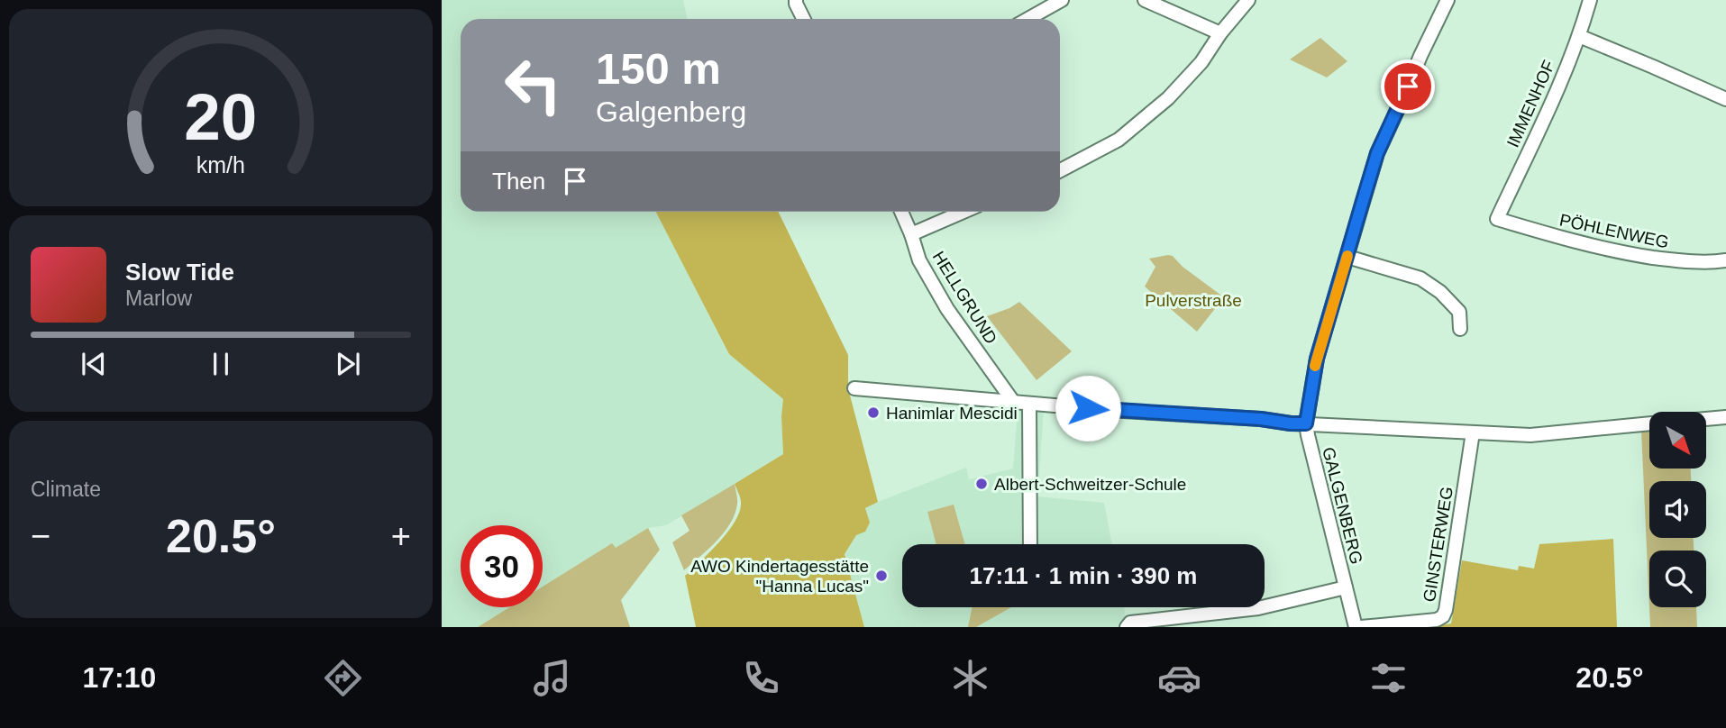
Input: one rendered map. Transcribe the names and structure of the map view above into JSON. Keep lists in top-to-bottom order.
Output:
{
  "streets": {
    "street": [
      "IMMENHOF",
      "PÖHLENWEG",
      "HELLGRUND",
      "GALGENBERG",
      "GINSTERWEG"
    ]
  },
  "crossings": [
    ["IMMENHOF", "PÖHLENWEG"]
  ],
  "parks": ["Pulverstraße"],
  "places": ["Hanimlar Mescidi", "Albert-Schweitzer-Schule", "AWO Kindertagesstätte \"Hanna Lucas\""],
  "north": "bottom right",
  "page": {
    "turn": ["150 m", "Galgenberg"],
    "then": "Then",
    "song": ["Slow Tide", "Marlow"],
    "tile": "Climate",
    "heat": ["−", "20.5°", "+"],
    "limit": "30",
    "trip": "17:11 · 1 min · 390 m",
    "tabs": ["17:10", "20.5°"],
    "gauge": ["20", "km/h"]
  }
}
